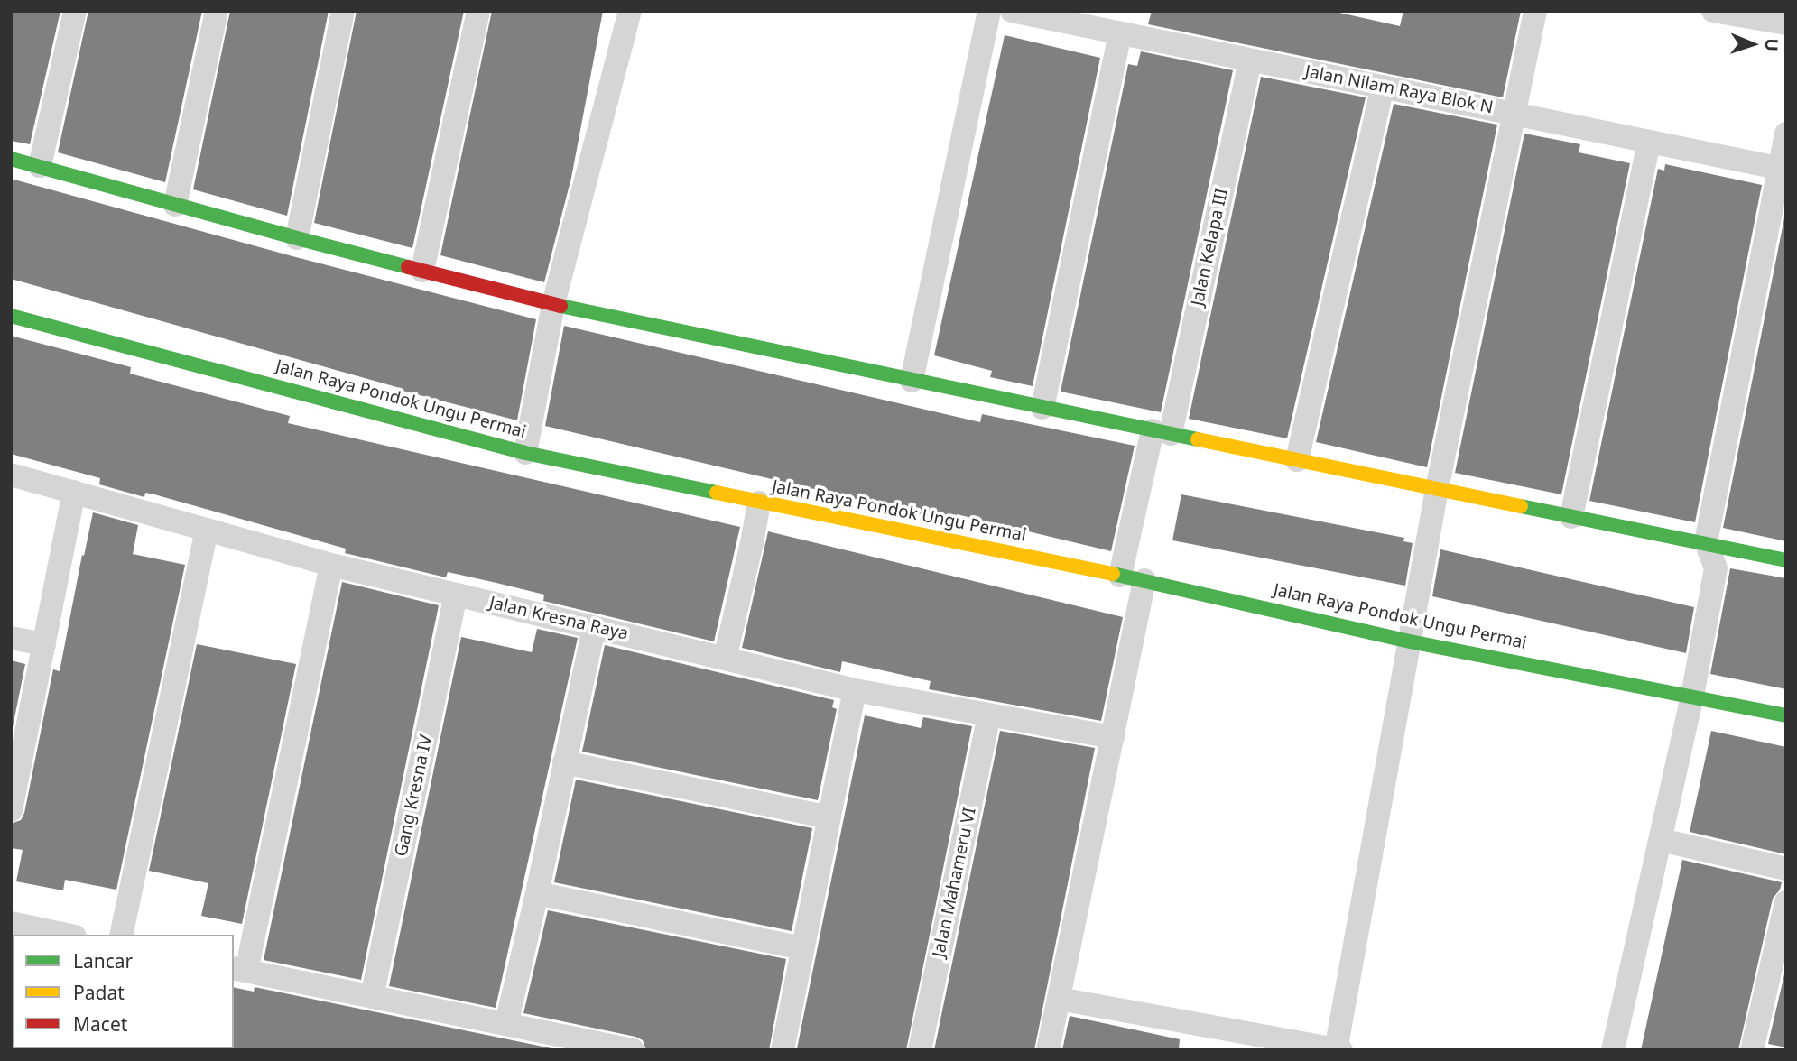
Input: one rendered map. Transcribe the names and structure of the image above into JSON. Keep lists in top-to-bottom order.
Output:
{
  "streets": {
    "street": [
      "Jalan Nilam Raya Blok N",
      "Jalan Kelapa III",
      "Jalan Raya Pondok Ungu Permai",
      "Jalan Kresna Raya",
      "Gang Kresna IV",
      "Jalan Mahameru VI"
    ]
  },
  "crossings": [
    ["Jalan Nilam Raya Blok N", "Jalan Kelapa III"],
    ["Jalan Kelapa III", "Jalan Raya Pondok Ungu Permai"],
    ["Jalan Kresna Raya", "Gang Kresna IV"],
    ["Jalan Kresna Raya", "Jalan Mahameru VI"]
  ],
  "legend": ["Lancar", "Padat", "Macet"],
  "north": "right"
}
